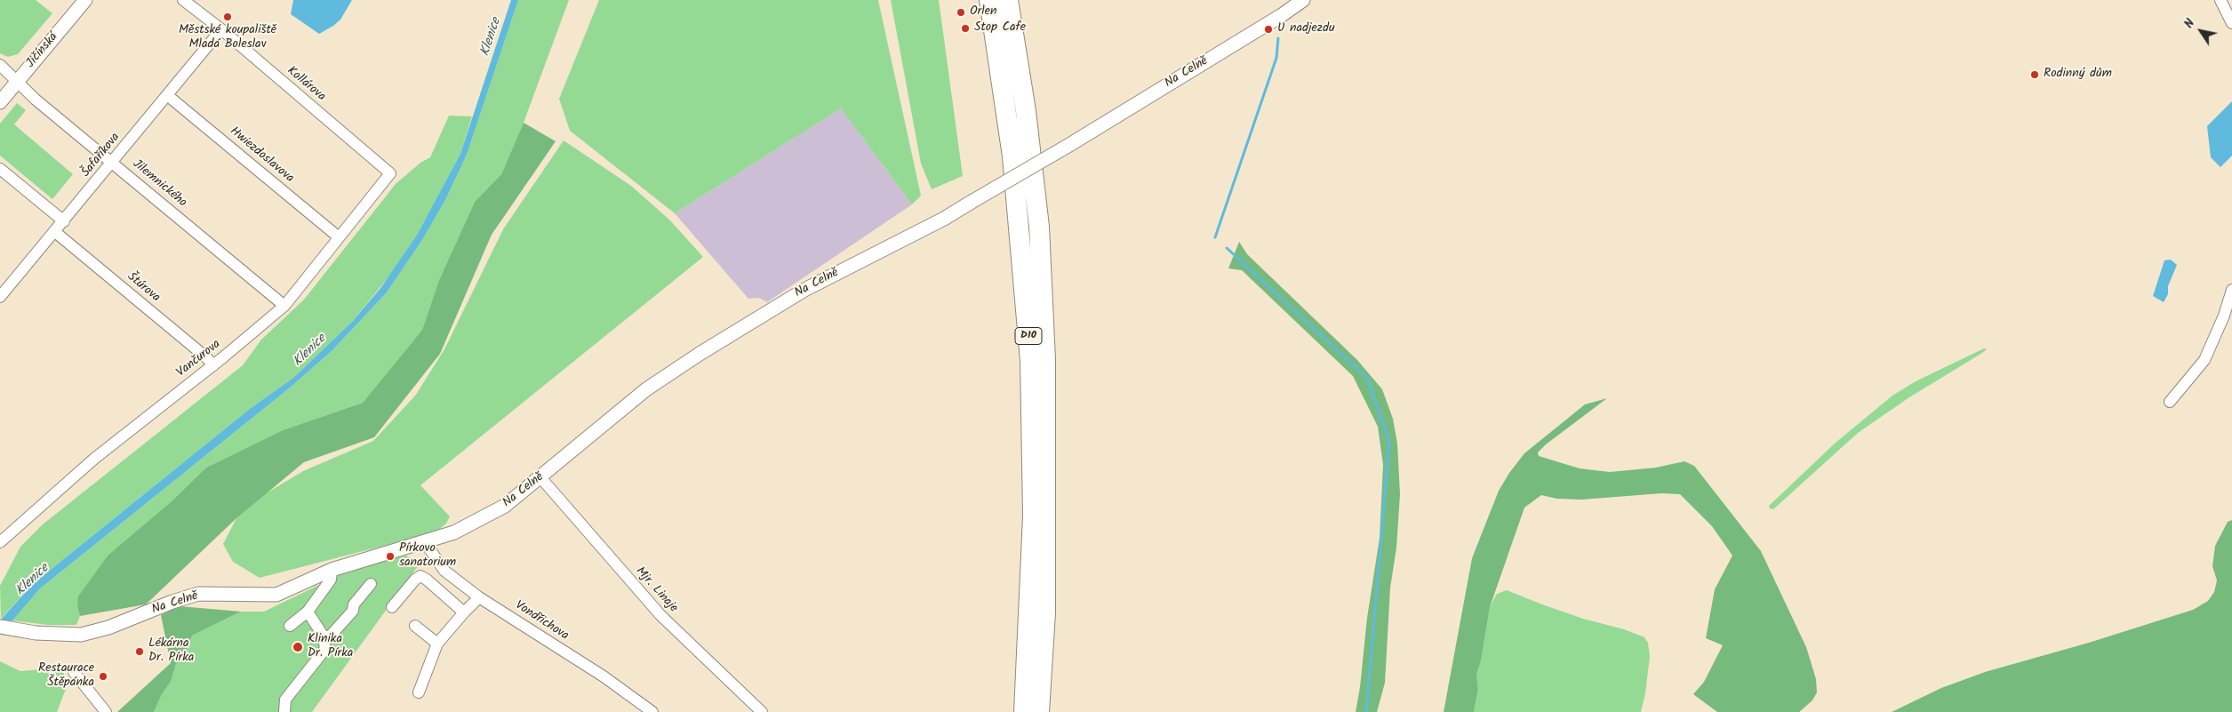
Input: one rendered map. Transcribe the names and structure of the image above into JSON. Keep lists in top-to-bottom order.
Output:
{
  "streets": {
    "highway": ["D10"],
    "street": [
      "Jičínská",
      "Na Celně",
      "Kollárova",
      "Šafaříkova",
      "Hwiezdoslavova",
      "Jilemnického",
      "Štúrova",
      "Vančurova",
      "Mjr. Linaje",
      "Vondřichova"
    ]
  },
  "crossings": [
    ["Jičínská", "Jilemnického"],
    ["Na Celně", "Mjr. Linaje"],
    ["Na Celně", "Vondřichova"],
    ["Kollárova", "Šafaříkova"],
    ["Kollárova", "Vančurova"],
    ["Šafaříkova", "Hwiezdoslavova"],
    ["Šafaříkova", "Jilemnického"],
    ["Šafaříkova", "Štúrova"],
    ["Hwiezdoslavova", "Vančurova"],
    ["Jilemnického", "Vančurova"],
    ["Štúrova", "Vančurova"]
  ],
  "water": ["Klenice"],
  "places": [
    "Orlen",
    "Městské koupaliště Mladá Boleslav",
    "Stop Cafe",
    "U nadjezdu",
    "Rodinný dům",
    "Pírkovo sanatorium",
    "Klinika Dr. Pírka",
    "Lékárna Dr. Pírka",
    "Restaurace Štěpánka"
  ],
  "north": "top left"
}
